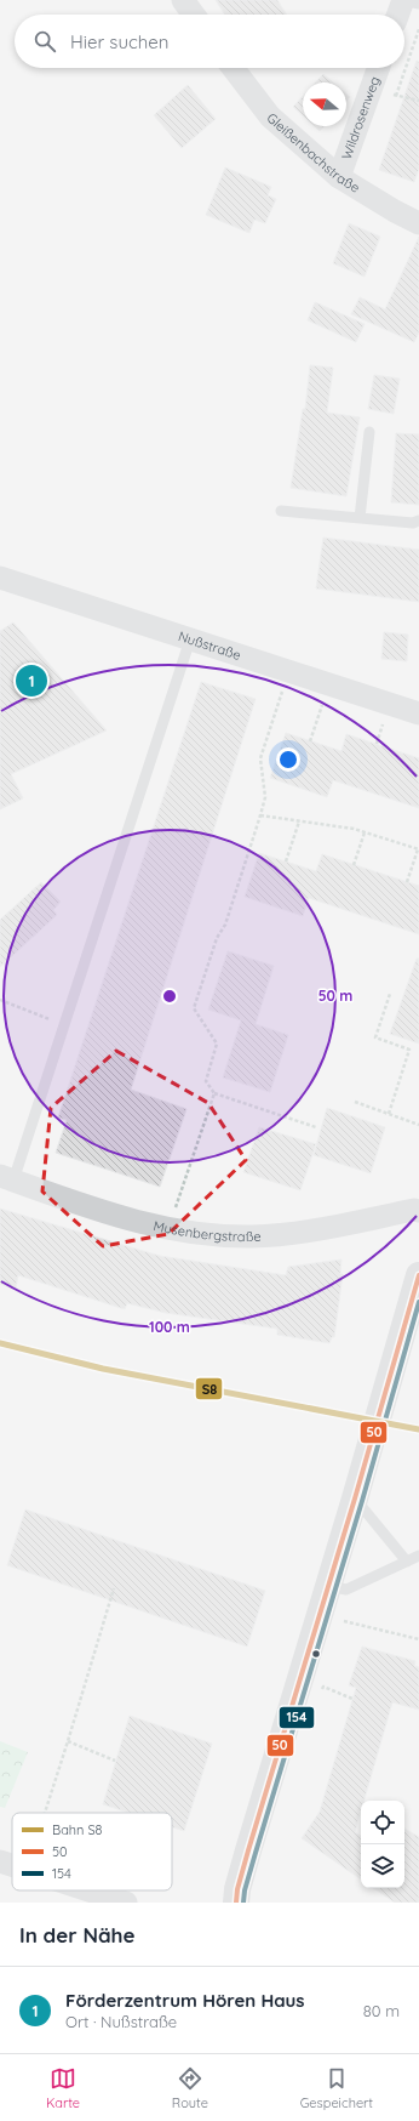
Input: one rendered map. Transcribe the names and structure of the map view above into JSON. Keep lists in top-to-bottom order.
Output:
{
  "streets": {
    "street": [
      "Wildrosenweg",
      "Gleißenbachstraße",
      "Nußstraße",
      "Musenbergstraße"
    ]
  },
  "crossings": [
    ["Wildrosenweg", "Gleißenbachstraße"]
  ],
  "lines": ["transit line 50", "transit line 154", "rail line S8"],
  "legend": ["Bahn S8", "50", "154"],
  "north": "left",
  "page": {
    "search": "Hier suchen",
    "pins": "1",
    "heading": "In der Nähe",
    "list": [
      {
        "mark": "1",
        "name": "Förderzentrum Hören Haus",
        "note": "Ort · Nußstraße",
        "value": "80 m"
      }
    ],
    "nav": ["Karte", "Route", "Gespeichert"]
  },
  "rings": ["50 m", "100 m"]
}
